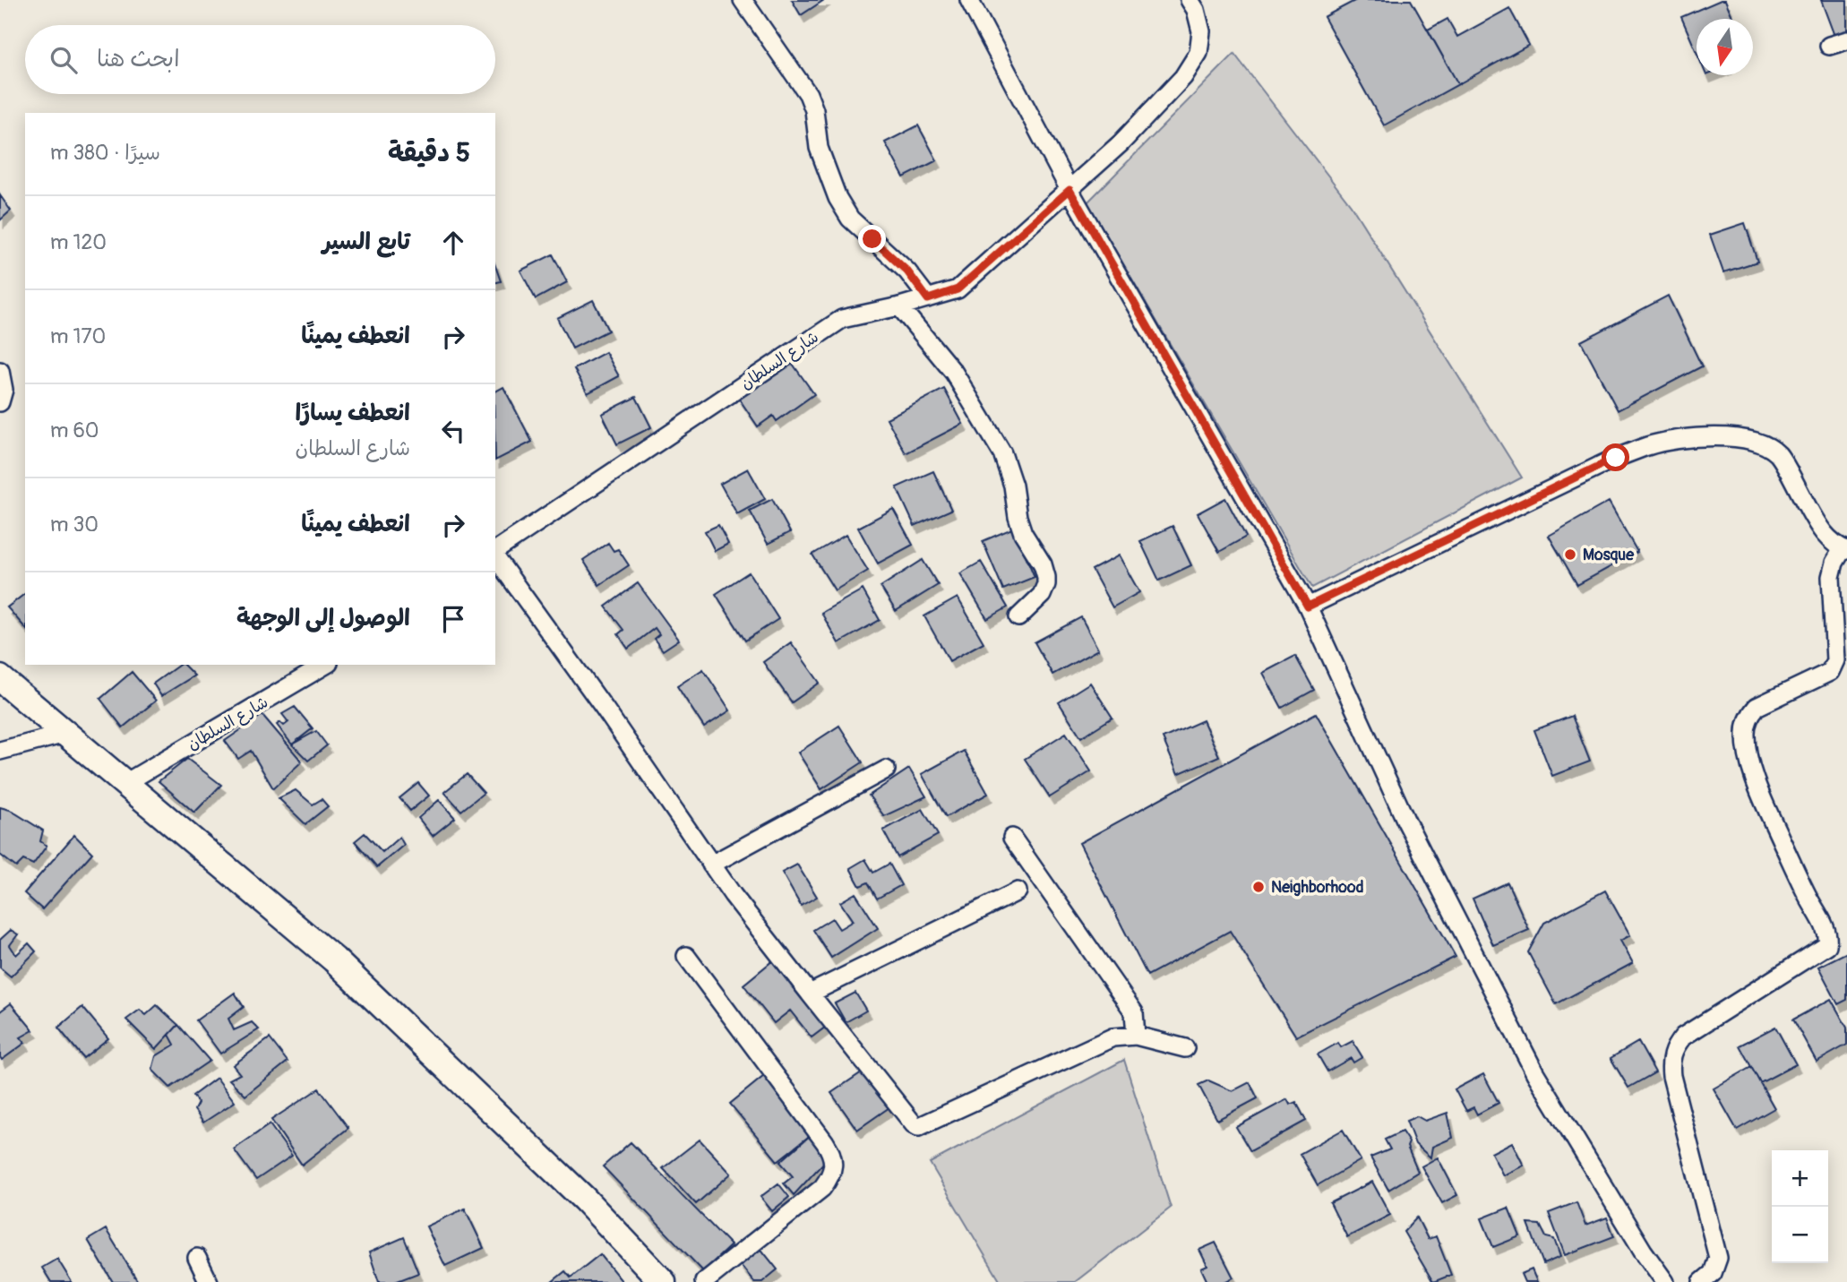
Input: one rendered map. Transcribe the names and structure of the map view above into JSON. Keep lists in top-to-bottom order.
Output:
{
  "streets": {
    "street": ["شارع السلطان"]
  },
  "places": ["Mosque", "Neighborhood"],
  "north": "bottom",
  "page": {
    "search": "ابحث هنا",
    "heading": ["5 دقيقة", "سيرًا · 380 m"],
    "list": [
      ["تابع السير", "120 m"],
      ["انعطف يمينًا", "170 m"],
      ["انعطف يسارًا", "شارع السلطان", "60 m"],
      ["انعطف يمينًا", "30 m"],
      "الوصول إلى الوجهة"
    ],
    "map_buttons": ["+", "−"]
  }
}
